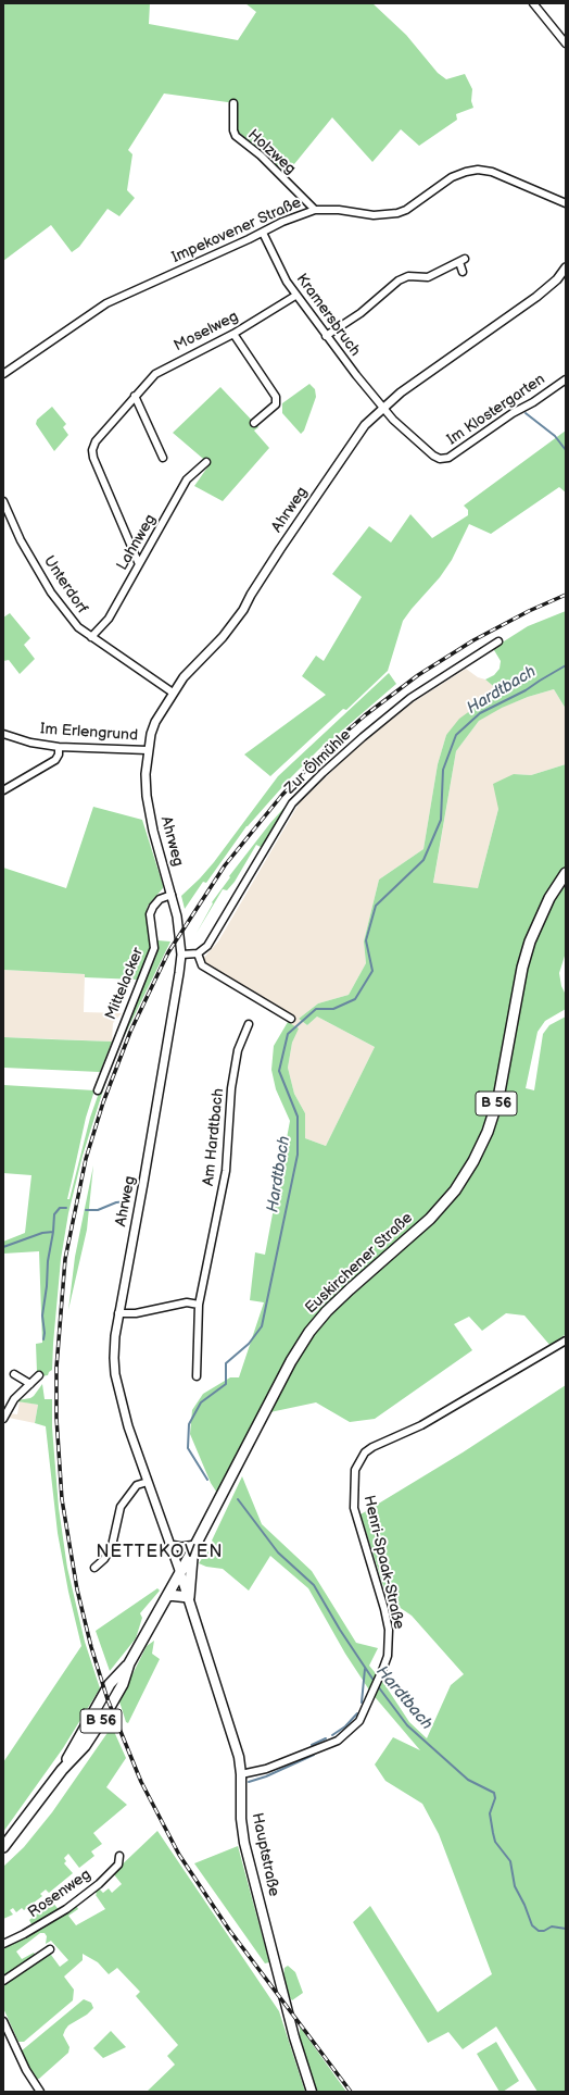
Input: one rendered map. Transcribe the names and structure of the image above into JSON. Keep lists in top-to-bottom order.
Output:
{
  "streets": {
    "main road": ["B 56", "Euskirchener Straße", "Hauptstraße"],
    "street": [
      "Holzweg",
      "Impekovener Straße",
      "Kramersbruch",
      "Moselweg",
      "Im Klostergarten",
      "Ahrweg",
      "Lahnweg",
      "Unterdorf",
      "Im Erlengrund",
      "Zur Ölmühle",
      "Mittelacker",
      "Am Hardtbach",
      "Henri-Spaak-Straße",
      "Rosenweg"
    ]
  },
  "crossings": [
    ["Holzweg", "Impekovener Straße"],
    ["Impekovener Straße", "Kramersbruch"],
    ["Kramersbruch", "Moselweg"],
    ["Kramersbruch", "Im Klostergarten"],
    ["Kramersbruch", "Ahrweg"],
    ["Moselweg", "Lahnweg"],
    ["Im Klostergarten", "Ahrweg"],
    ["Ahrweg", "Unterdorf"],
    ["Ahrweg", "Im Erlengrund"],
    ["Ahrweg", "Mittelacker"],
    ["Ahrweg", "Euskirchener Straße"],
    ["Ahrweg", "Hauptstraße"],
    ["Lahnweg", "Unterdorf"],
    ["Euskirchener Straße", "Hauptstraße"],
    ["Henri-Spaak-Straße", "Hauptstraße"]
  ],
  "districts": ["NETTEKOVEN"],
  "water": ["Hardtbach"]
}
